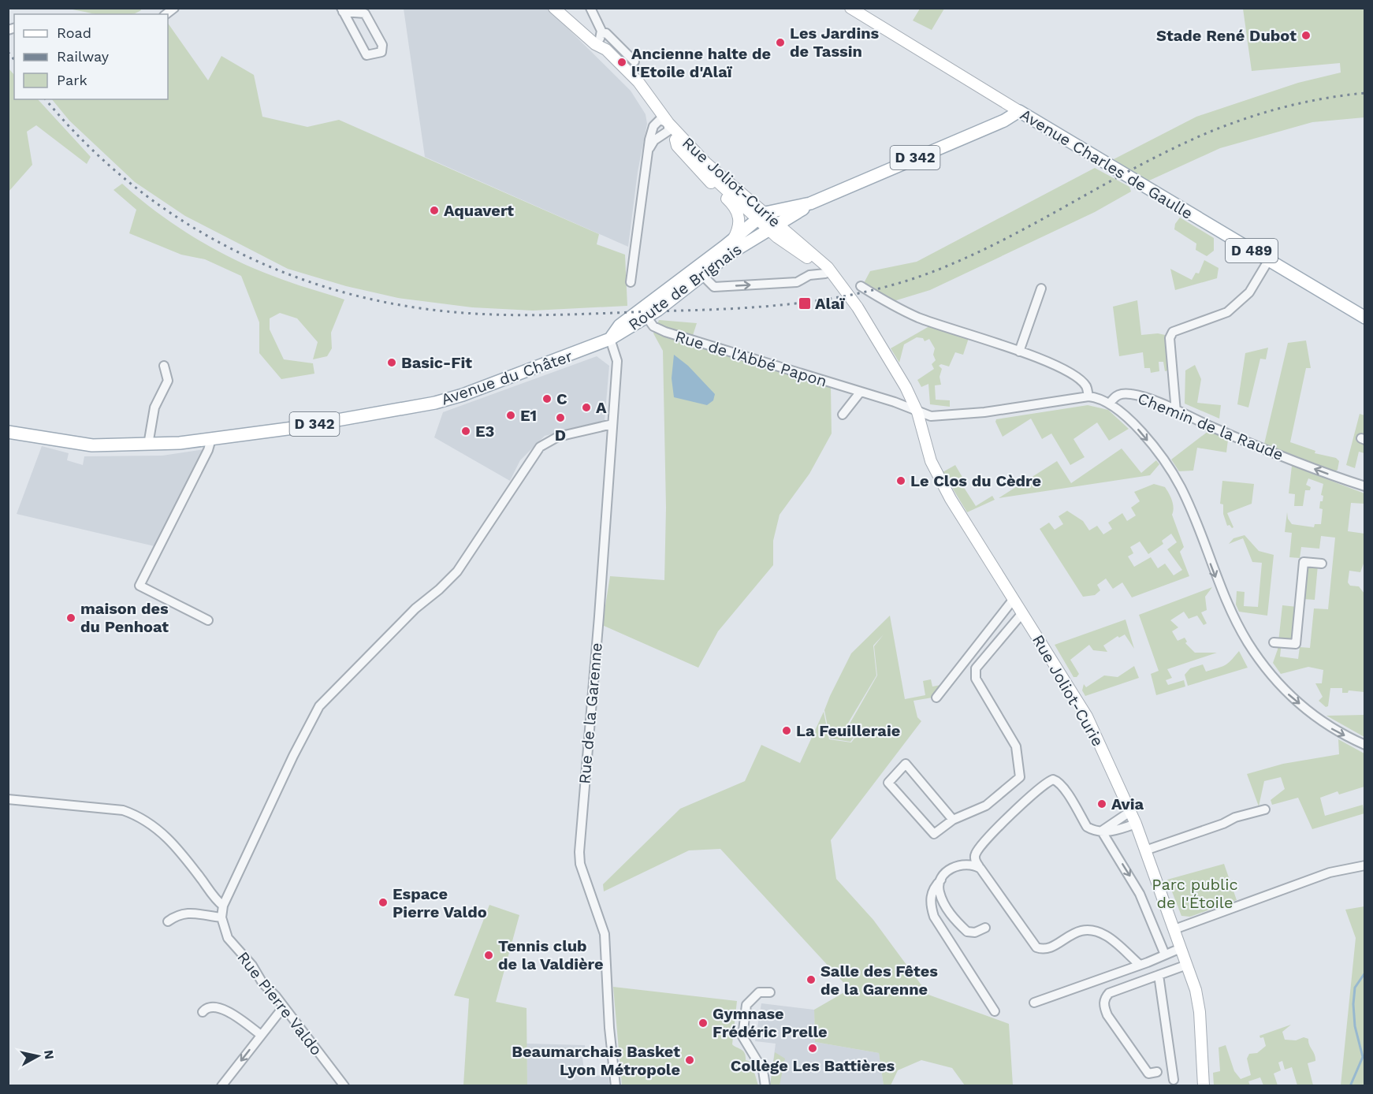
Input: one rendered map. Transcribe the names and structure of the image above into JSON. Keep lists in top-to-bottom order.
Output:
{
  "streets": {
    "main road": [
      "D 342",
      "Avenue Charles de Gaulle",
      "Rue Joliot-Curie",
      "D 489",
      "Route de Brignais",
      "Avenue du Châter"
    ],
    "street": [
      "Rue de l'Abbé Papon",
      "Chemin de la Raude",
      "Rue de la Garenne",
      "Rue Pierre Valdo"
    ]
  },
  "crossings": [
    ["Avenue Charles de Gaulle", "Route de Brignais"],
    ["Rue Joliot-Curie", "Route de Brignais"],
    ["Rue Joliot-Curie", "Rue de l'Abbé Papon"],
    ["Route de Brignais", "Rue de l'Abbé Papon"],
    ["Route de Brignais", "Avenue du Châter"],
    ["Route de Brignais", "Rue de la Garenne"],
    ["Avenue du Châter", "Rue de la Garenne"],
    ["Rue de la Garenne", "Rue Pierre Valdo"]
  ],
  "one_way": ["Chemin de la Raude"],
  "parks": ["Parc public de l'Étoile"],
  "places": {
    "other": [
      "Stade René Dubot",
      "Les Jardins de Tassin",
      "Ancienne halte de l'Etoile d'Alaï",
      "Aquavert",
      "Basic-Fit",
      "C",
      "A",
      "E1",
      "D",
      "E3",
      "Le Clos du Cèdre",
      "maison des du Penhoat",
      "La Feuilleraie",
      "Avia",
      "Espace Pierre Valdo",
      "Tennis club de la Valdière",
      "Salle des Fêtes de la Garenne",
      "Gymnase Frédéric Prelle",
      "Collège Les Battières",
      "Beaumarchais Basket Lyon Métropole"
    ],
    "transit": ["Alaï"]
  },
  "legend": ["Road", "Railway", "Park"],
  "north": "right"
}
